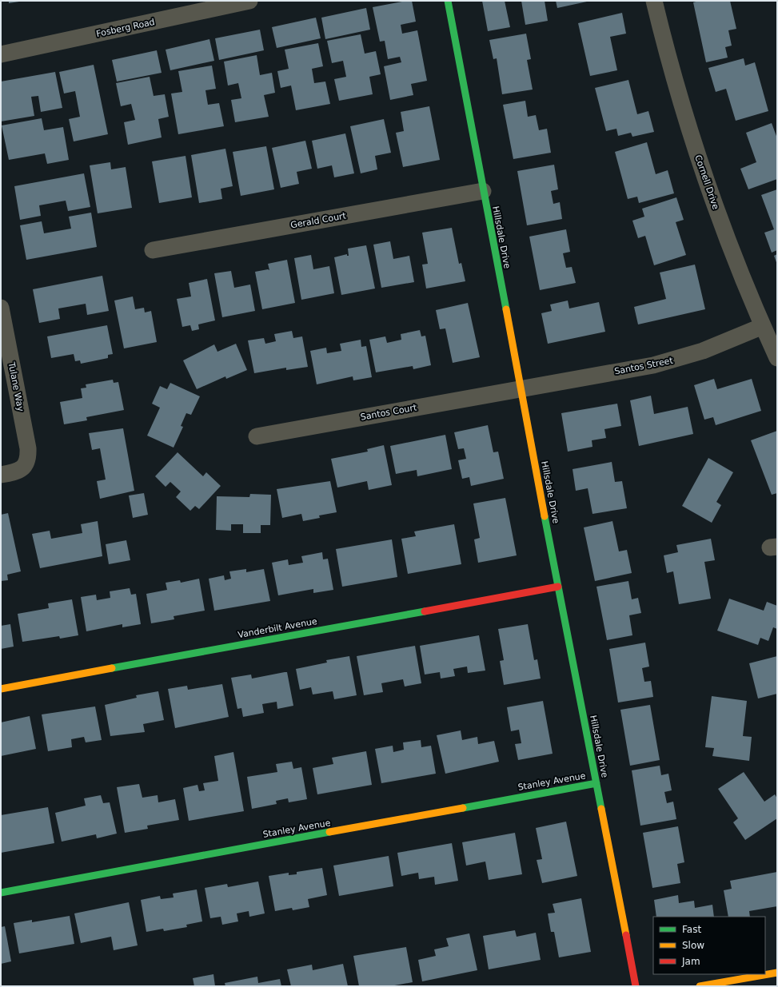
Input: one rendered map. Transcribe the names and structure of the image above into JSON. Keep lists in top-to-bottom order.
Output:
{
  "streets": {
    "street": [
      "Fosberg Road",
      "Cornell Drive",
      "Gerald Court",
      "Hillsdale Drive",
      "Santos Street",
      "Tulane Way",
      "Santos Court",
      "Vanderbilt Avenue",
      "Stanley Avenue"
    ]
  },
  "crossings": [
    ["Cornell Drive", "Santos Street"],
    ["Gerald Court", "Hillsdale Drive"],
    ["Hillsdale Drive", "Santos Street"],
    ["Hillsdale Drive", "Santos Court"],
    ["Hillsdale Drive", "Vanderbilt Avenue"],
    ["Hillsdale Drive", "Stanley Avenue"],
    ["Santos Street", "Santos Court"]
  ],
  "legend": ["Fast", "Slow", "Jam"]
}
